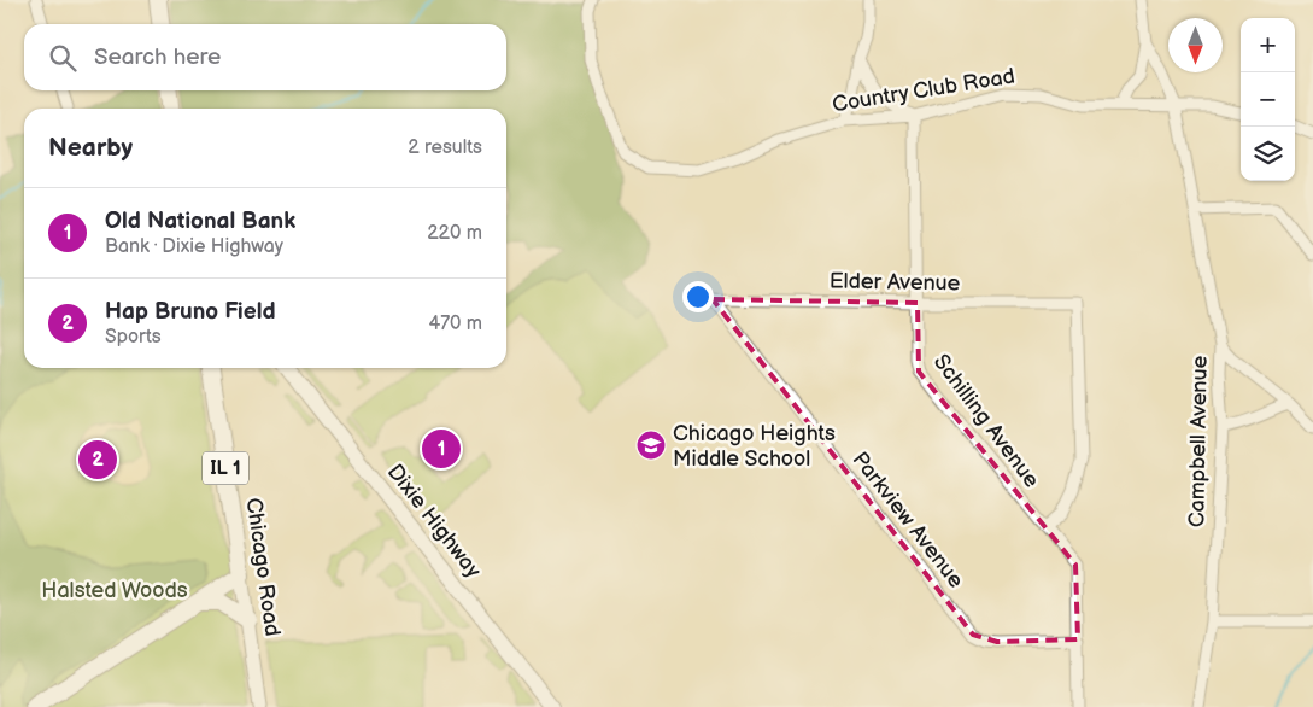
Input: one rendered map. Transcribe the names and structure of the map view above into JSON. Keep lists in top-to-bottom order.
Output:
{
  "streets": {
    "main road": ["IL 1", "Dixie Highway", "Chicago Road"],
    "street": [
      "Country Club Road",
      "Elder Avenue",
      "Schilling Avenue",
      "Campbell Avenue",
      "Parkview Avenue"
    ]
  },
  "crossings": [
    ["Country Club Road", "Schilling Avenue"],
    ["Country Club Road", "Campbell Avenue"],
    ["Elder Avenue", "Schilling Avenue"],
    ["Elder Avenue", "Parkview Avenue"],
    ["Schilling Avenue", "Parkview Avenue"]
  ],
  "parks": ["Halsted Woods"],
  "places": {
    "school or university": ["Chicago Heights Middle School"]
  },
  "north": "bottom",
  "page": {
    "map_buttons": ["+", "−"],
    "search": "Search here",
    "heading": ["Nearby", "2 results"],
    "list": [
      {
        "mark": "1",
        "name": "Old National Bank",
        "note": "Bank · Dixie Highway",
        "value": "220 m"
      },
      {
        "mark": "2",
        "name": "Hap Bruno Field",
        "note": "Sports",
        "value": "470 m"
      }
    ],
    "pins": ["1", "2"]
  }
}
